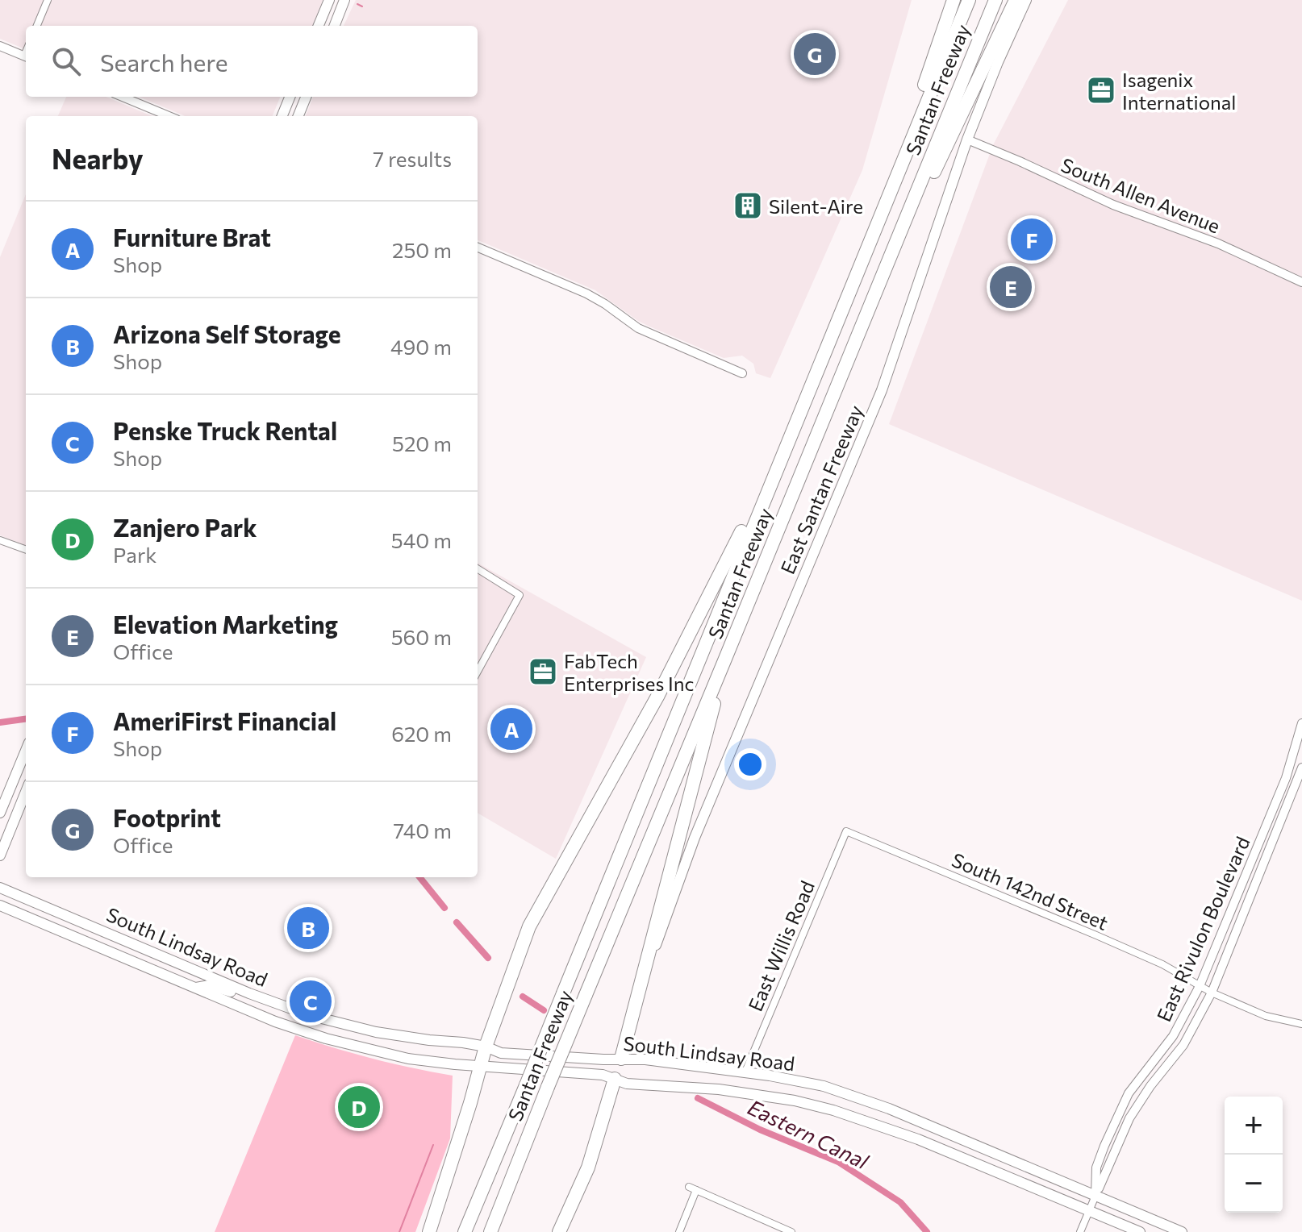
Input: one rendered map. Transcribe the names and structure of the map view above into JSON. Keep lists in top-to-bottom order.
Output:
{
  "streets": {
    "highway": ["Santan Freeway"],
    "main road": ["East Santan Freeway", "South Lindsay Road"],
    "street": [
      "South Allen Avenue",
      "South 142nd Street",
      "East Rivulon Boulevard",
      "East Willis Road"
    ]
  },
  "crossings": [
    ["South Allen Avenue", "East Santan Freeway"],
    ["South 142nd Street", "East Rivulon Boulevard"],
    ["South 142nd Street", "East Willis Road"],
    ["East Rivulon Boulevard", "South Lindsay Road"],
    ["East Willis Road", "South Lindsay Road"]
  ],
  "water": ["Eastern Canal"],
  "places": {
    "office": ["Isagenix International", "FabTech Enterprises Inc"],
    "building": ["Silent-Aire"]
  },
  "page": {
    "search": "Search here",
    "pins": [
      "G",
      "F",
      "E",
      "A",
      "B",
      "C",
      "D"
    ],
    "heading": ["Nearby", "7 results"],
    "list": [
      {
        "mark": "A",
        "name": "Furniture Brat",
        "note": "Shop",
        "value": "250 m"
      },
      {
        "mark": "B",
        "name": "Arizona Self Storage",
        "note": "Shop",
        "value": "490 m"
      },
      {
        "mark": "C",
        "name": "Penske Truck Rental",
        "note": "Shop",
        "value": "520 m"
      },
      {
        "mark": "D",
        "name": "Zanjero Park",
        "note": "Park",
        "value": "540 m"
      },
      {
        "mark": "E",
        "name": "Elevation Marketing",
        "note": "Office",
        "value": "560 m"
      },
      {
        "mark": "F",
        "name": "AmeriFirst Financial",
        "note": "Shop",
        "value": "620 m"
      },
      {
        "mark": "G",
        "name": "Footprint",
        "note": "Office",
        "value": "740 m"
      }
    ],
    "map_buttons": ["+", "−"]
  }
}
